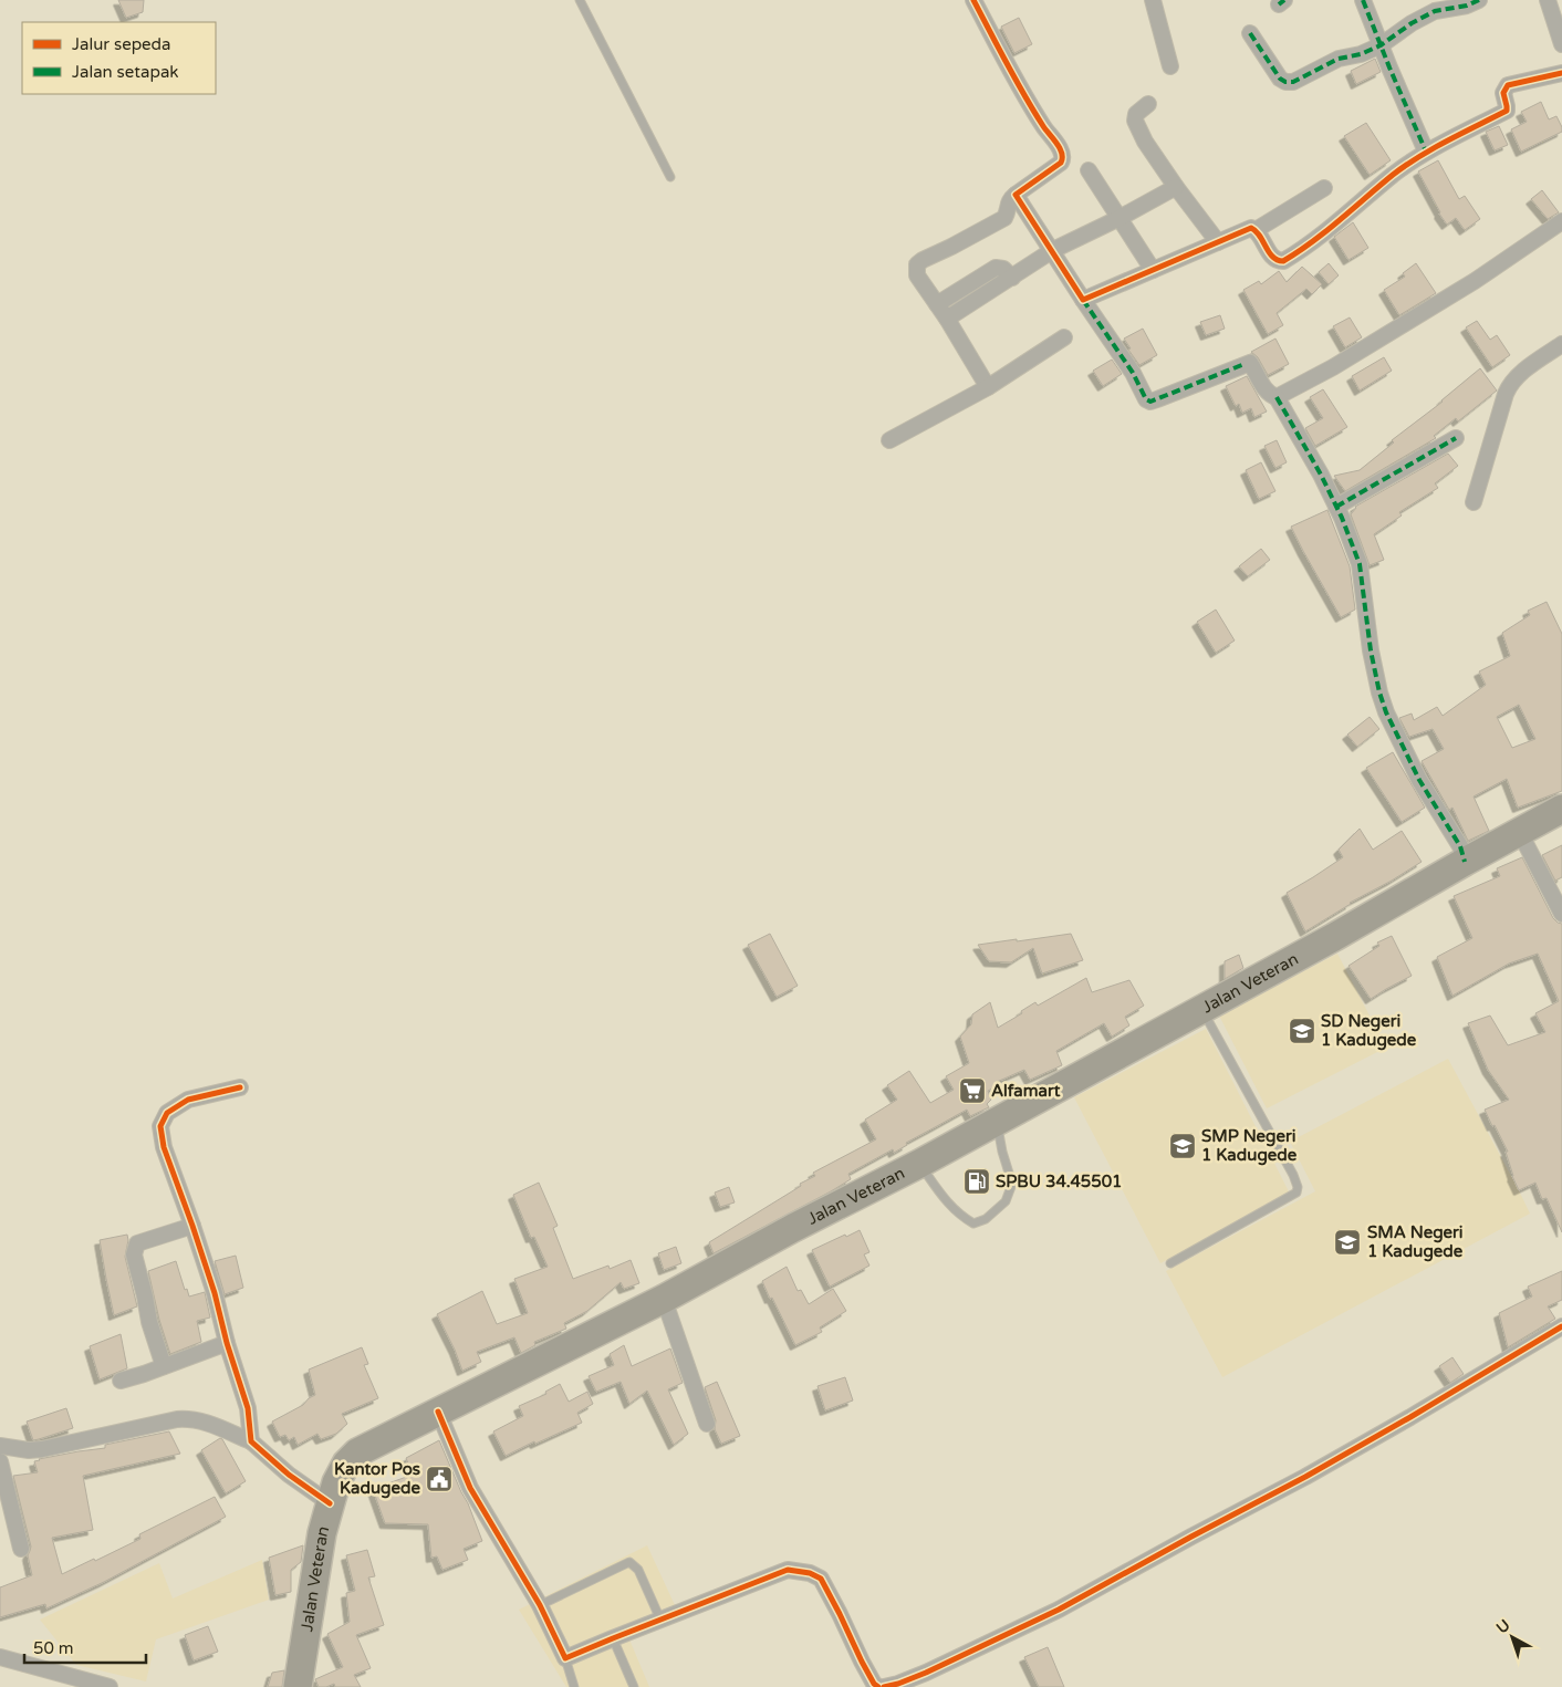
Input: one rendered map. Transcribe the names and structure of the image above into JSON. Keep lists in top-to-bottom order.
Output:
{
  "streets": {
    "highway": ["Jalan Veteran"]
  },
  "places": {
    "school or university": ["SD Negeri 1 Kadugede", "SMP Negeri 1 Kadugede", "SMA Negeri 1 Kadugede"],
    "supermarket": ["Alfamart"],
    "fuel station": ["SPBU 34.45501"],
    "public building": ["Kantor Pos Kadugede"]
  },
  "legend": ["Jalur sepeda", "Jalan setapak"],
  "scale_bar": "50 m",
  "north": "top left"
}
